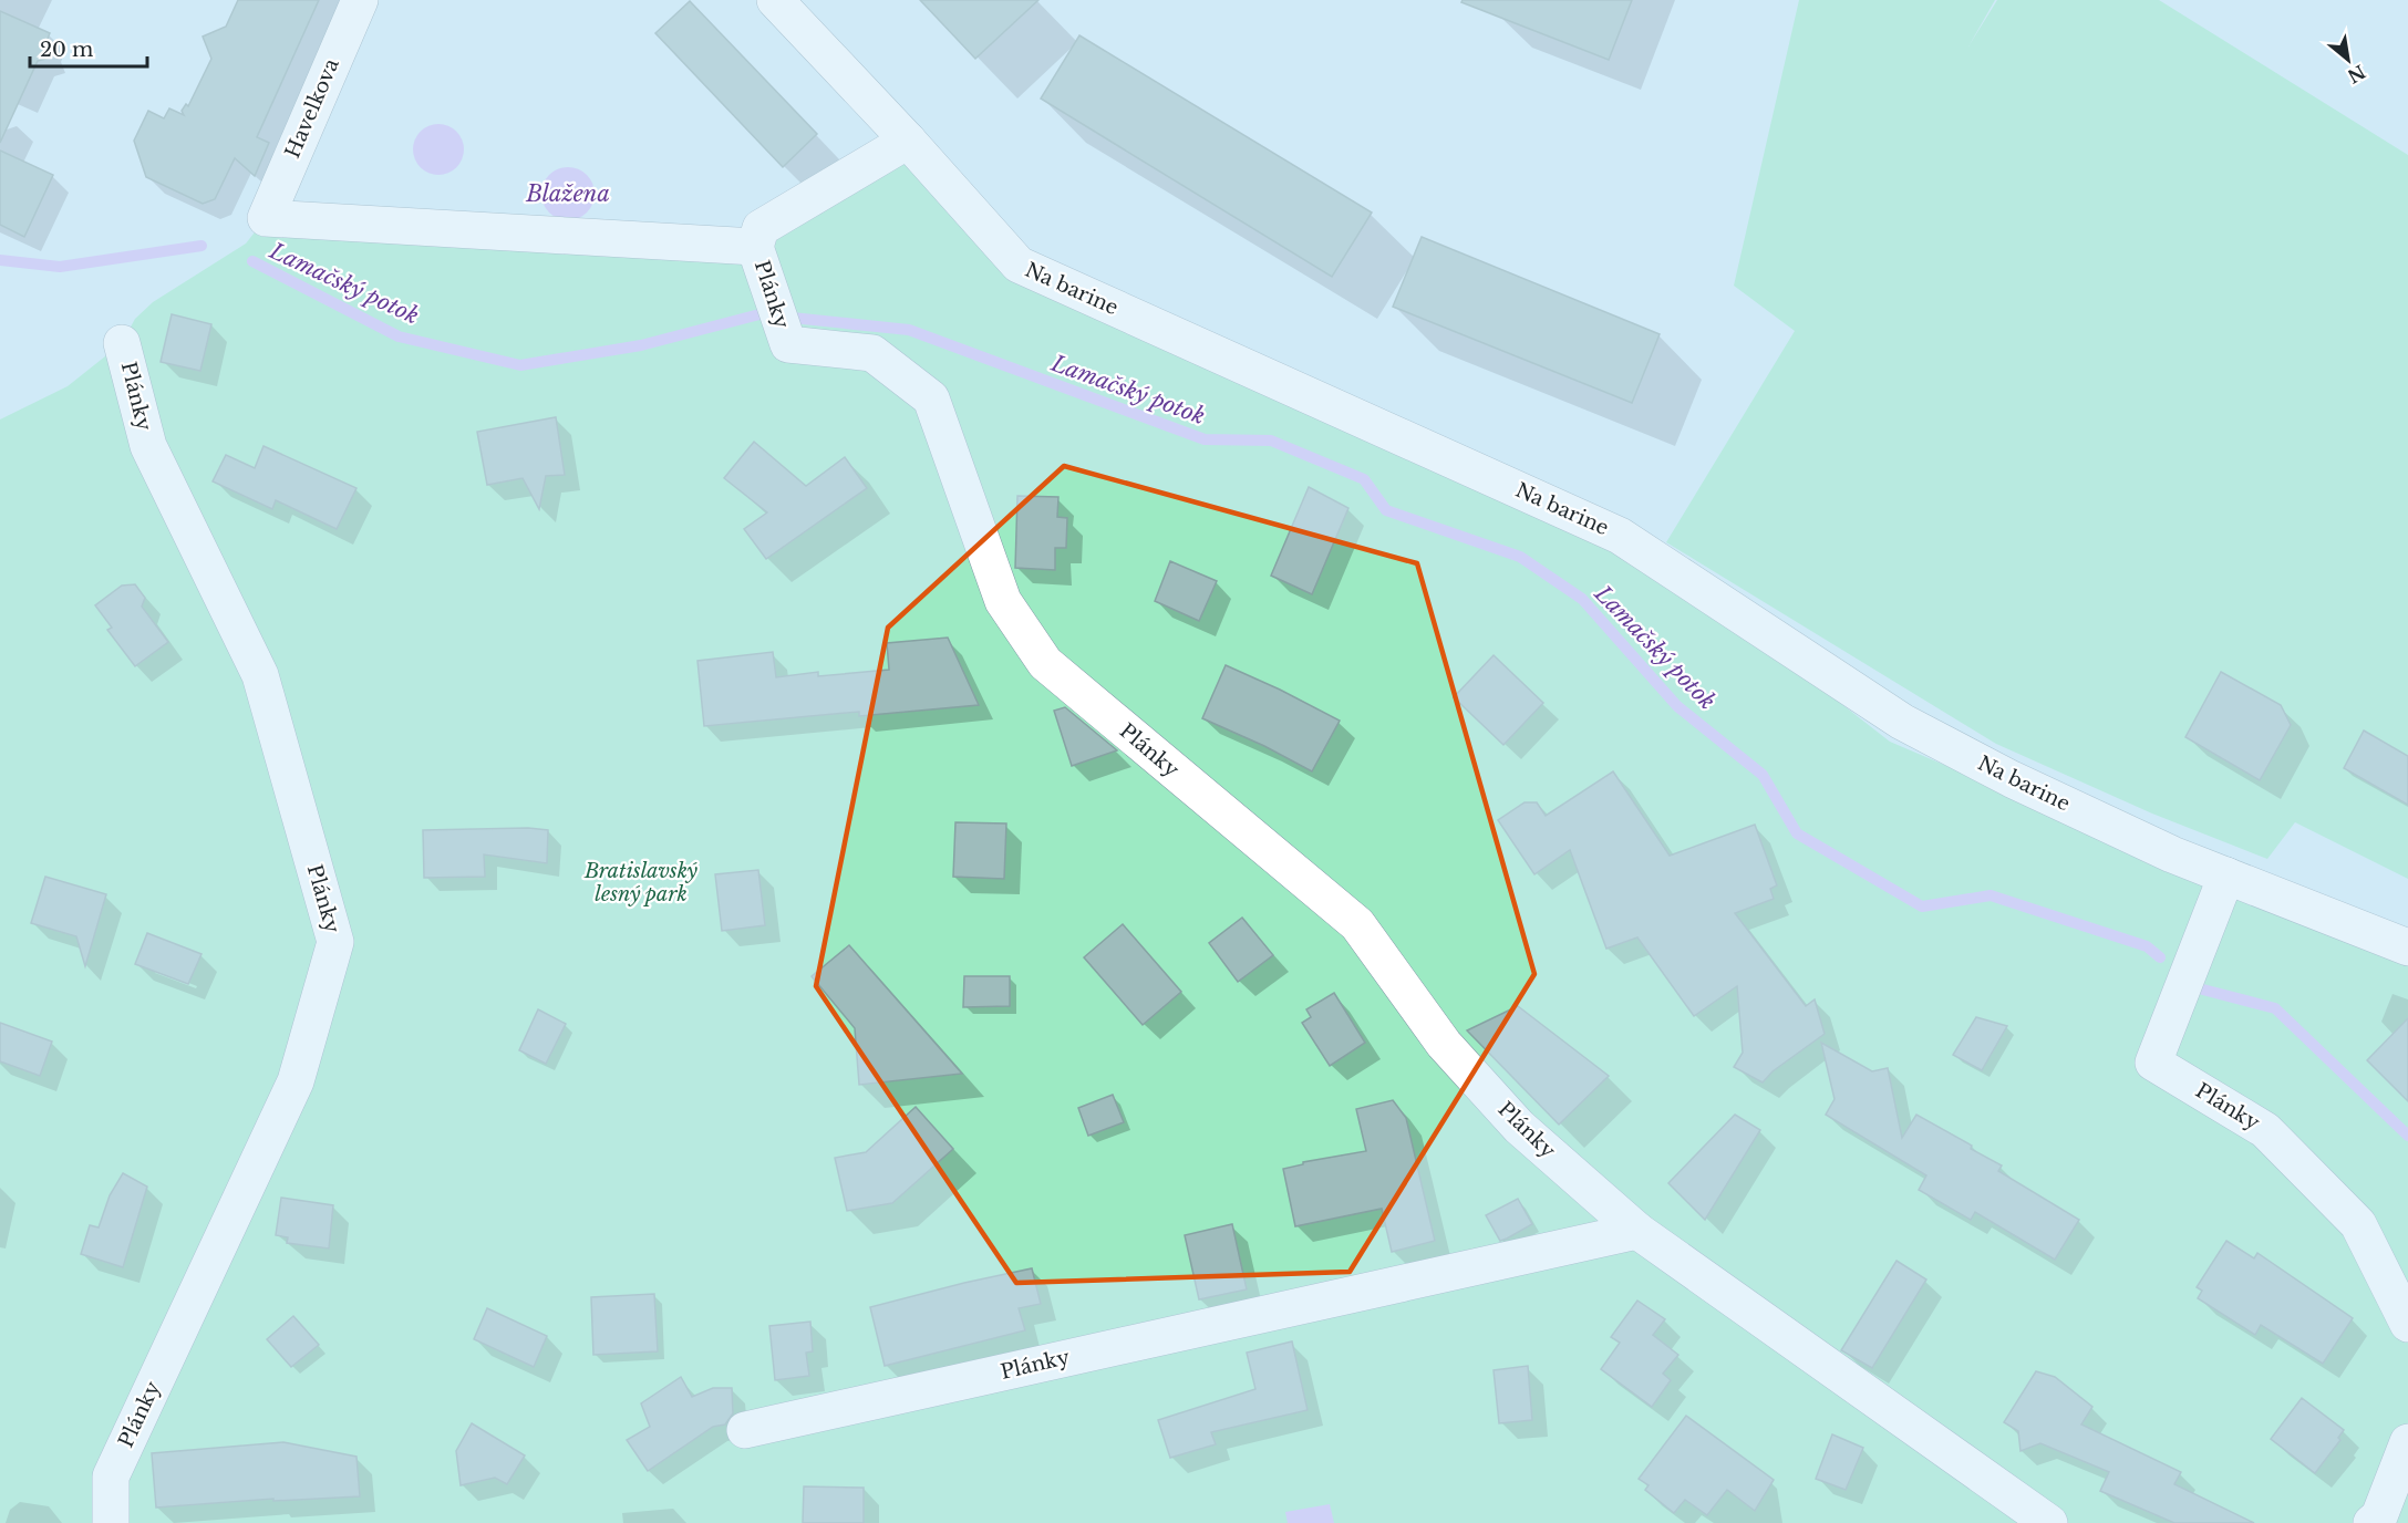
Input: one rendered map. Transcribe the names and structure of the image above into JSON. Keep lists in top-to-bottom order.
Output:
{
  "streets": {
    "street": ["Havelkova", "Na barine", "Plánky"]
  },
  "crossings": [
    ["Havelkova", "Plánky"],
    ["Na barine", "Plánky"]
  ],
  "water": ["Blažena", "Lamačský potok"],
  "parks": ["Bratislavský lesný park"],
  "scale_bar": "20 m",
  "north": "bottom right"
}
